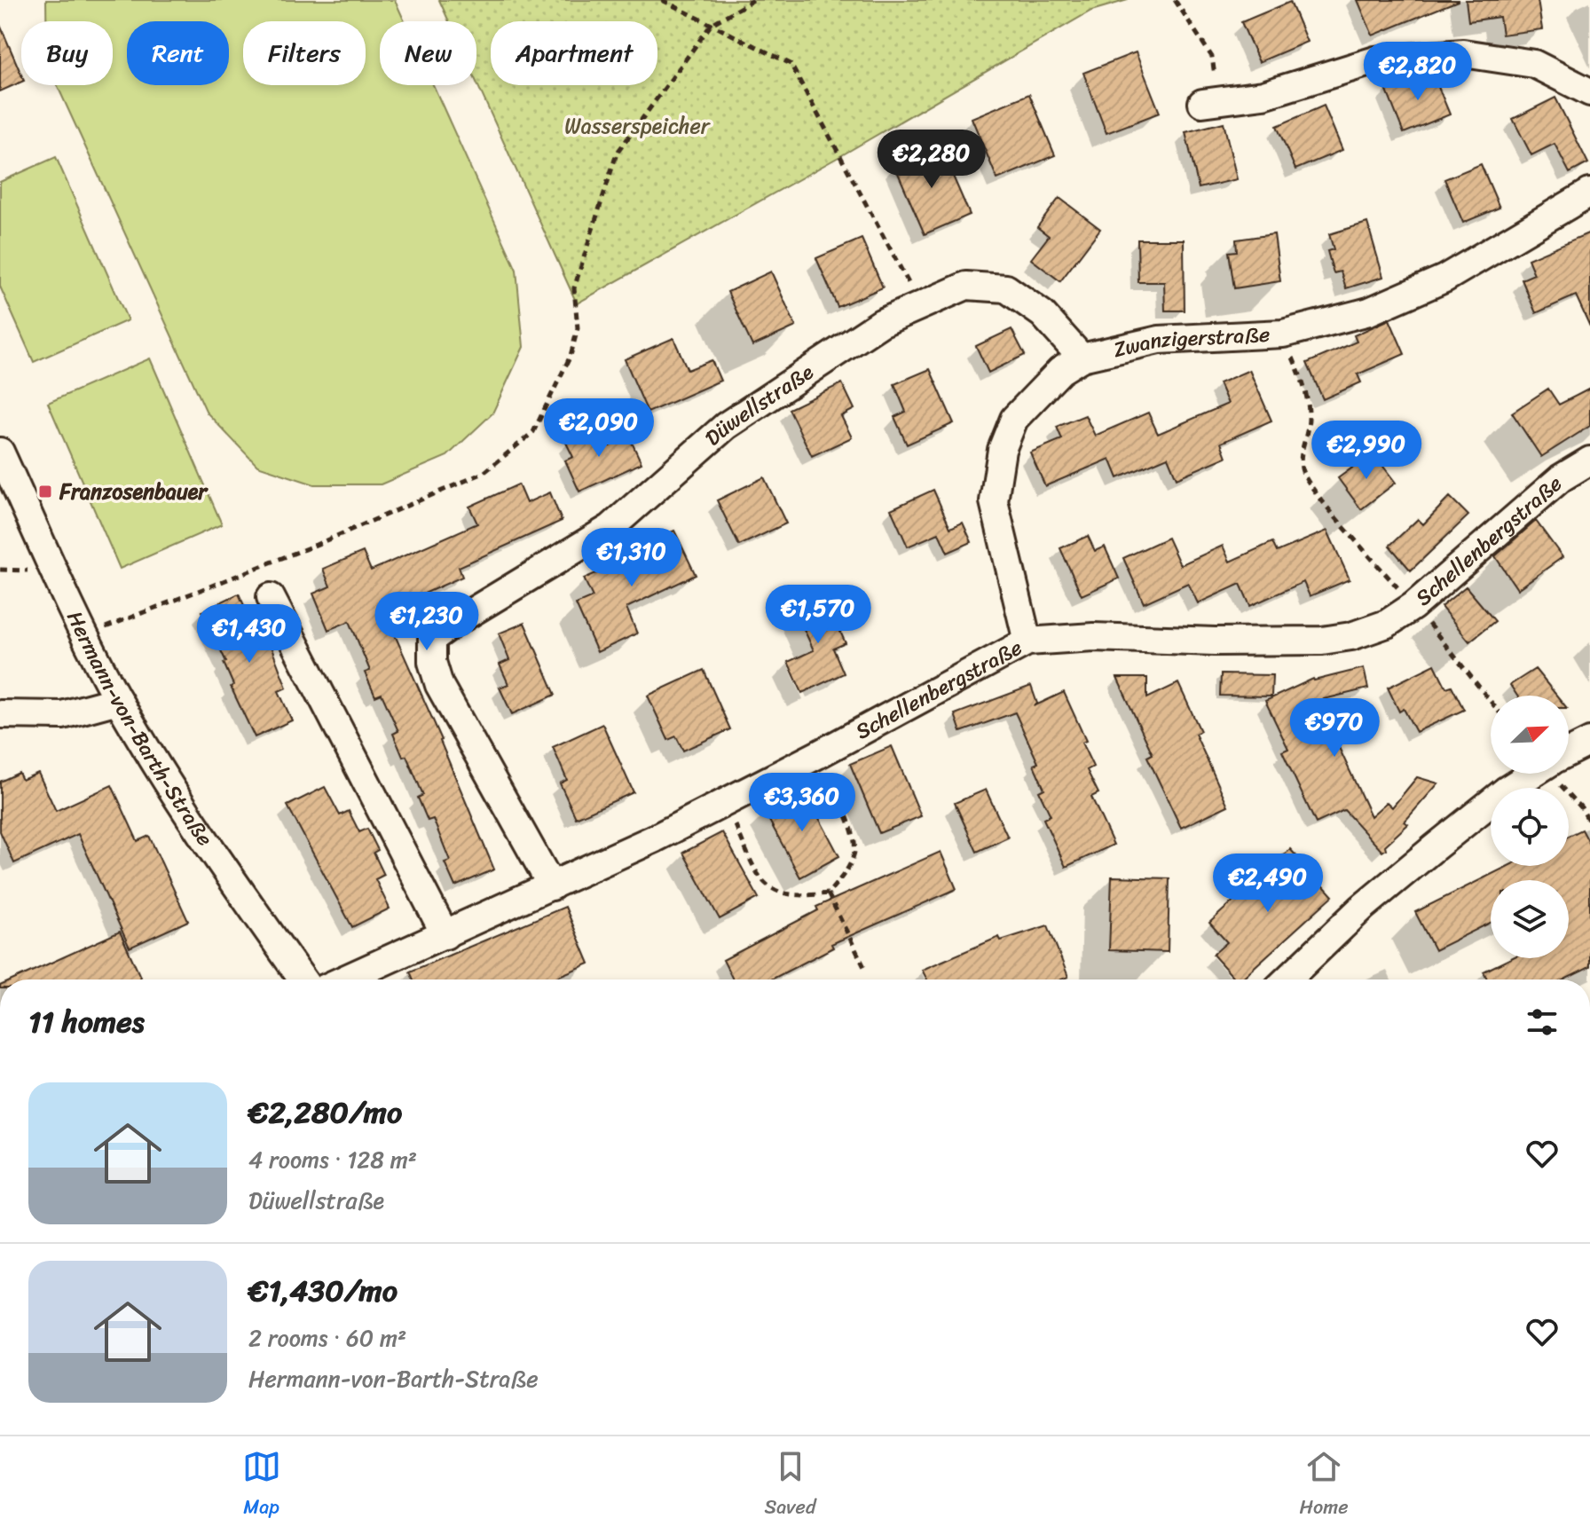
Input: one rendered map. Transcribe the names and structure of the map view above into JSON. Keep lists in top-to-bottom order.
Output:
{
  "streets": {
    "street": [
      "Zwanzigerstraße",
      "Düwellstraße",
      "Schellenbergstraße",
      "Hermann-von-Barth-Straße"
    ]
  },
  "crossings": [
    ["Zwanzigerstraße", "Düwellstraße"],
    ["Zwanzigerstraße", "Schellenbergstraße"],
    ["Düwellstraße", "Schellenbergstraße"]
  ],
  "parks": ["Wasserspeicher"],
  "places": {
    "transit": ["Franzosenbauer"]
  },
  "north": "top right",
  "page": {
    "chip": [
      "Buy",
      "Rent",
      "Filters",
      "New",
      "Apartment"
    ],
    "price": [
      "€2,820",
      "€2,280",
      "€2,090",
      "€2,990",
      "€1,310",
      "€1,570",
      "€1,230",
      "€1,430",
      "€970",
      "€3,360",
      "€2,490"
    ],
    "heading": "11 homes",
    "list": [
      {
        "name": "€2,280/mo",
        "note": "4 rooms · 128 m² · Düwellstraße"
      },
      {
        "name": "€1,430/mo",
        "note": "2 rooms · 60 m² · Hermann-von-Barth-Straße"
      }
    ],
    "tabs": ["Map", "Saved", "Home"]
  }
}
